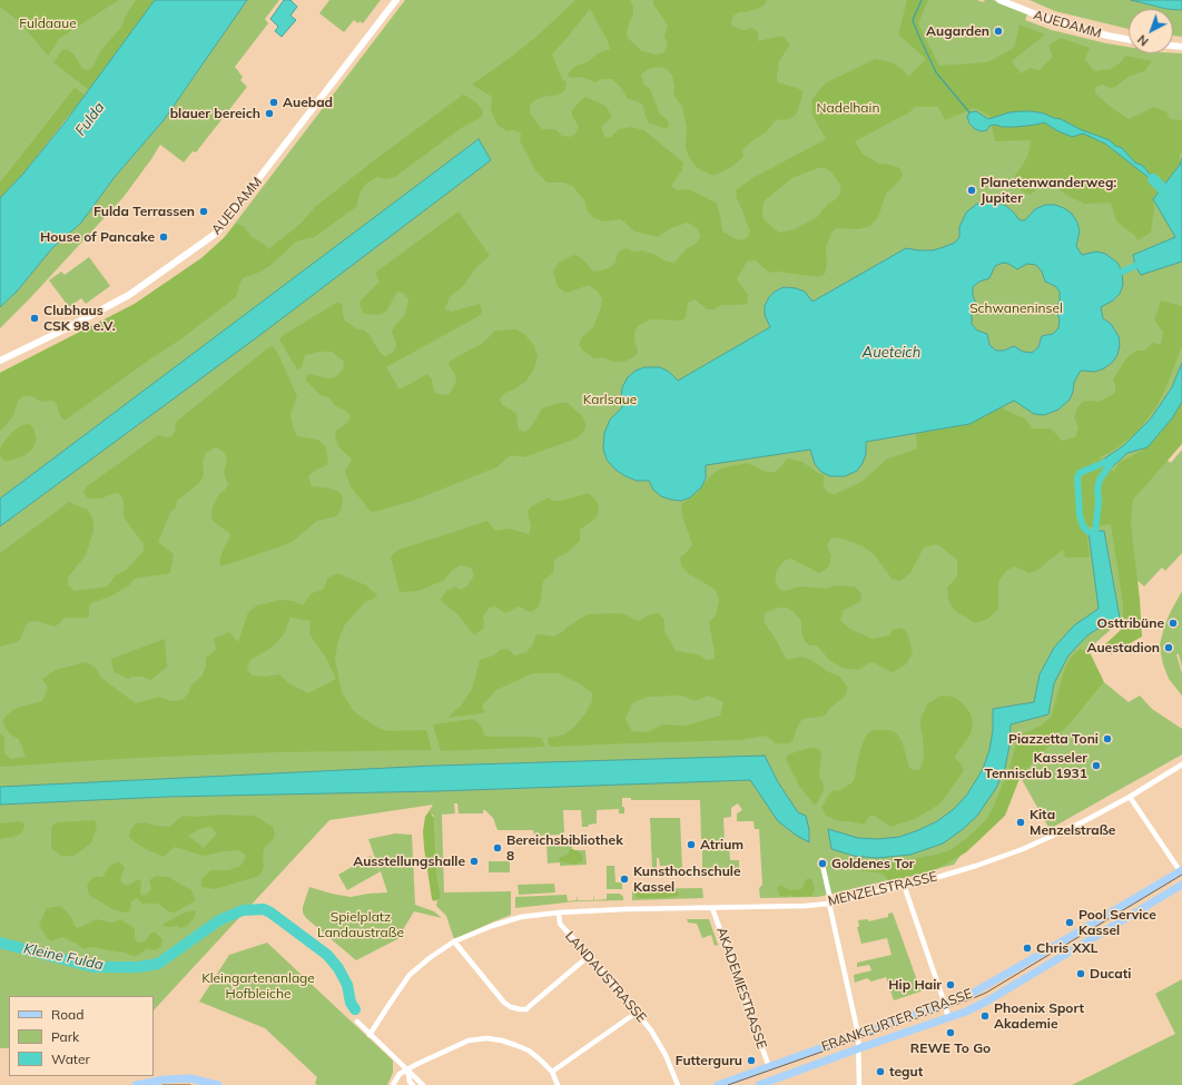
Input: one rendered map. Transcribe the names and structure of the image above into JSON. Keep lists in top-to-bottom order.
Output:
{
  "streets": {
    "main road": ["FRANKFURTER STRASSE"],
    "street": [
      "AUEDAMM",
      "MENZELSTRASSE",
      "LANDAUSTRASSE",
      "AKADEMIESTRASSE"
    ]
  },
  "crossings": [
    ["MENZELSTRASSE", "LANDAUSTRASSE"],
    ["MENZELSTRASSE", "AKADEMIESTRASSE"],
    ["AKADEMIESTRASSE", "FRANKFURTER STRASSE"]
  ],
  "water": ["Fulda", "Aueteich", "Kleine Fulda"],
  "parks": [
    "Fuldaaue",
    "Nadelhain",
    "Schwaneninsel",
    "Karlsaue",
    "Spielplatz Landaustraße",
    "Kleingartenanlage Hofbleiche"
  ],
  "places": [
    "Augarden",
    "Auebad",
    "blauer bereich",
    "Planetenwanderweg: Jupiter",
    "Fulda Terrassen",
    "House of Pancake",
    "Clubhaus CSK 98 e.V.",
    "Osttribüne",
    "Auestadion",
    "Piazzetta Toni",
    "Kasseler Tennisclub 1931",
    "Kita Menzelstraße",
    "Atrium",
    "Bereichsbibliothek 8",
    "Ausstellungshalle",
    "Goldenes Tor",
    "Kunsthochschule Kassel",
    "Pool Service Kassel",
    "Chris XXL",
    "Ducati",
    "Hip Hair",
    "Phoenix Sport Akademie",
    "REWE To Go",
    "Futterguru",
    "tegut"
  ],
  "legend": ["Road", "Park", "Water"],
  "north": "bottom left"
}
